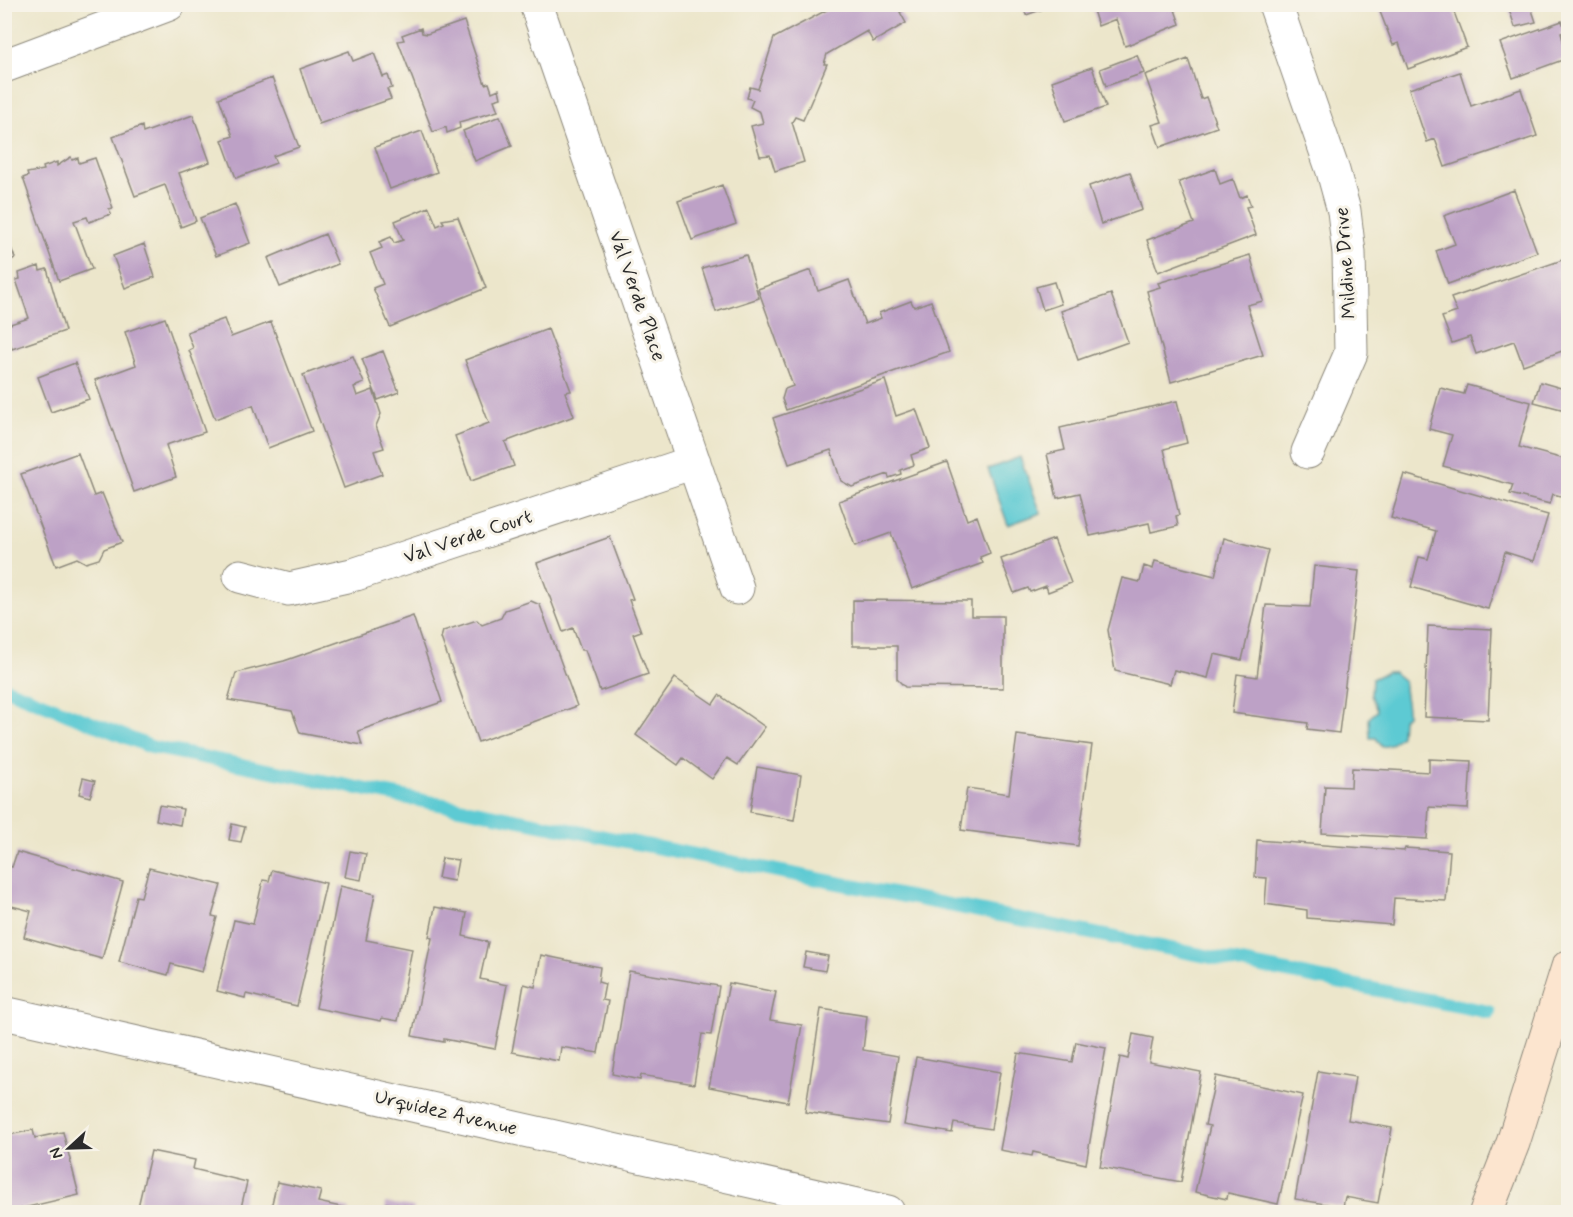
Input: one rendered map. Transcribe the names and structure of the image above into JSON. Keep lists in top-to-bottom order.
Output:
{
  "streets": {
    "street": [
      "Mildine Drive",
      "Val Verde Place",
      "Val Verde Court",
      "Urquidez Avenue"
    ]
  },
  "crossings": [
    ["Val Verde Place", "Val Verde Court"]
  ],
  "north": "left"
}
